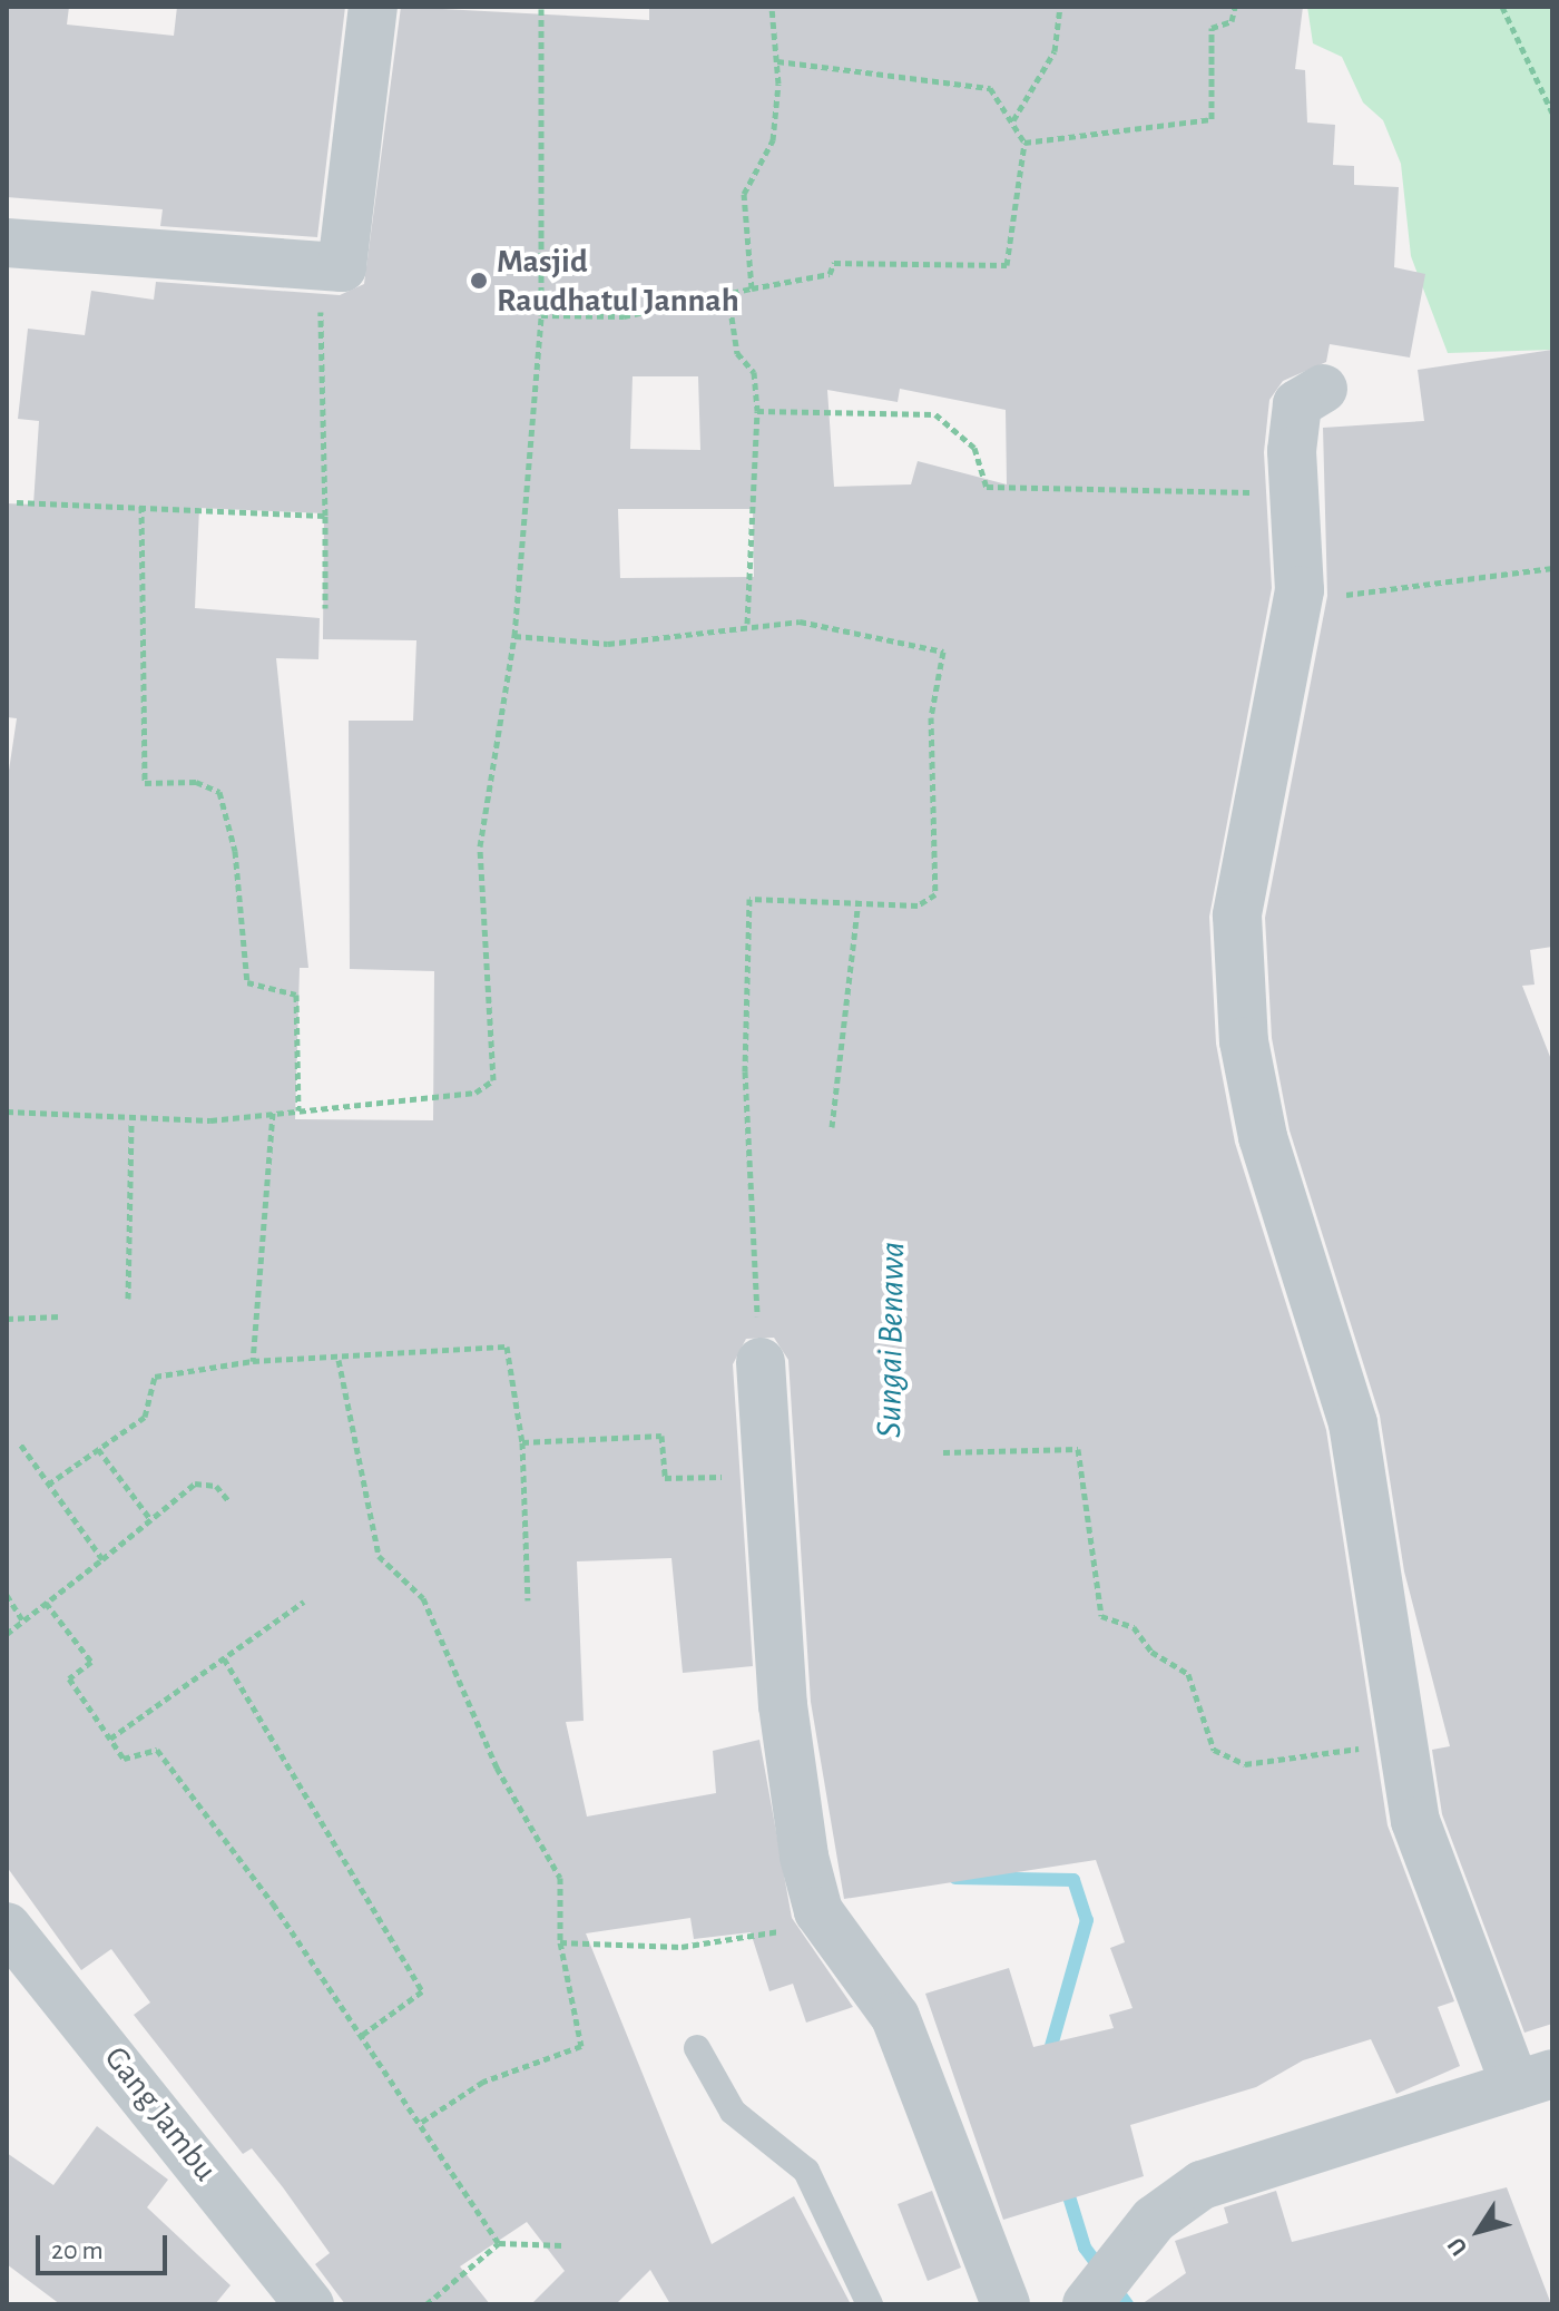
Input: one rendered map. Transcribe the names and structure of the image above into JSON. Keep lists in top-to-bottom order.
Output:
{
  "streets": {
    "street": ["Gang Jambu"]
  },
  "water": ["Sungai Benawa"],
  "places": ["Masjid Raudhatul Jannah"],
  "scale_bar": "20 m",
  "north": "bottom left"
}
